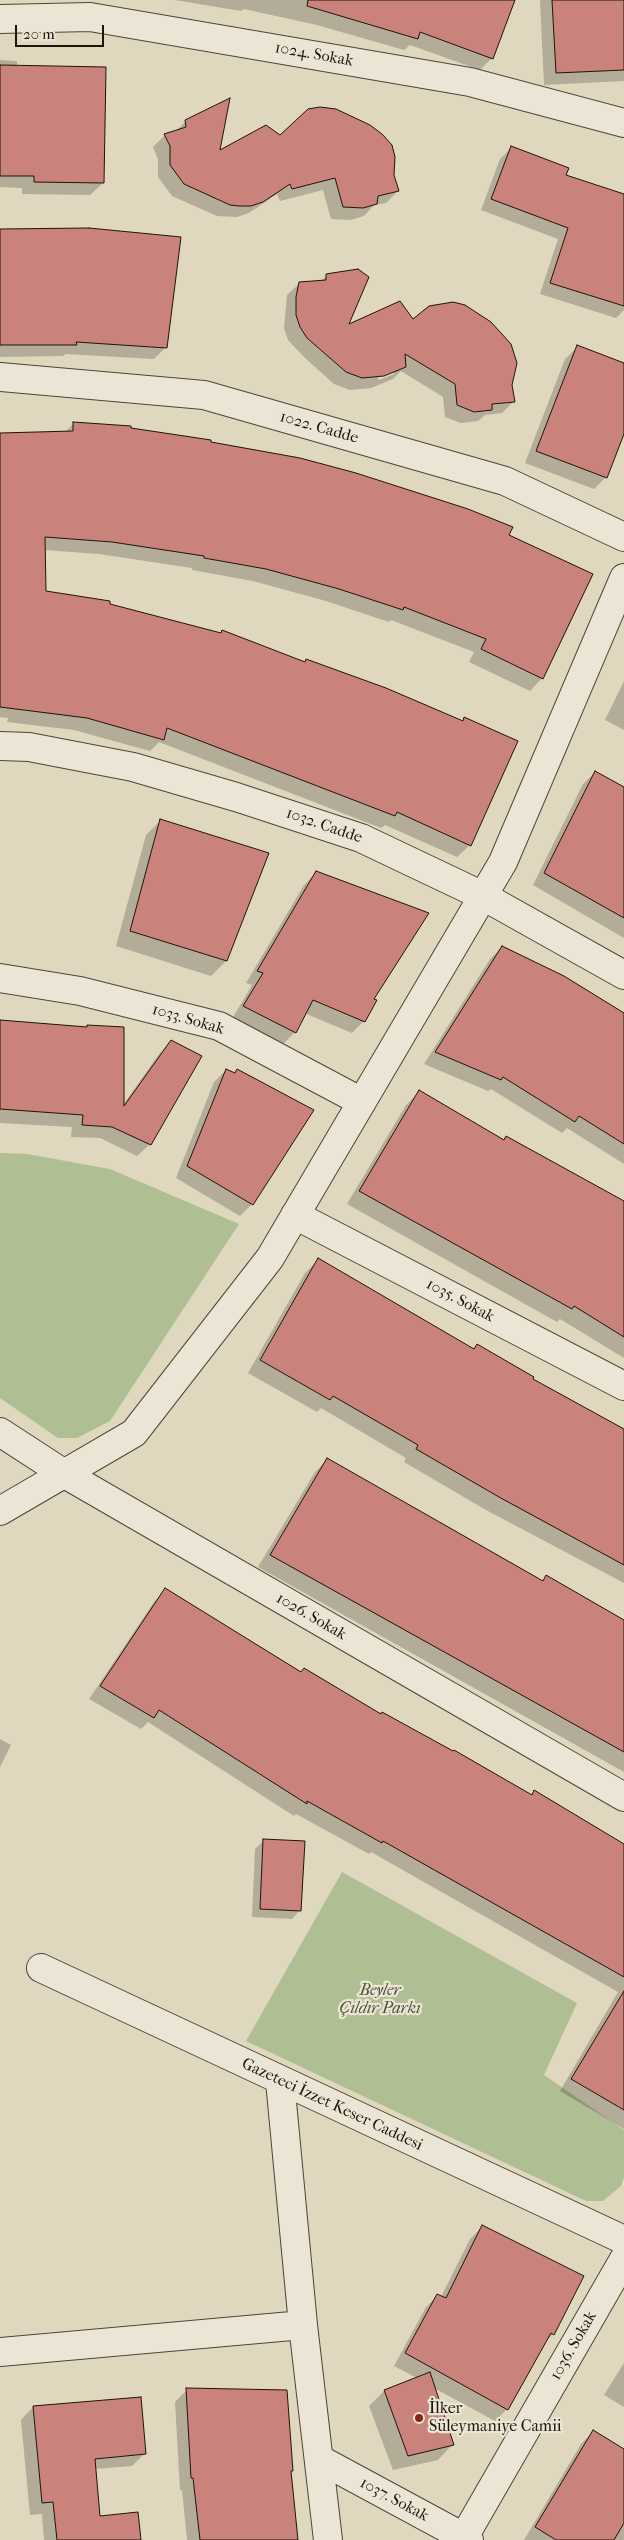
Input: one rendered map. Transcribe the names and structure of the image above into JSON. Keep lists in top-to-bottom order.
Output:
{
  "streets": {
    "street": [
      "1024. Sokak",
      "1022. Cadde",
      "1032. Cadde",
      "1033. Sokak",
      "1035. Sokak",
      "1026. Sokak",
      "Gazeteci İzzet Keser Caddesi",
      "1036. Sokak",
      "1037. Sokak"
    ]
  },
  "crossings": [
    ["1036. Sokak", "1037. Sokak"]
  ],
  "parks": ["Beyler Çıldır Parkı"],
  "places": ["İlker Süleymaniye Camii"],
  "scale_bar": "20 m"
}
